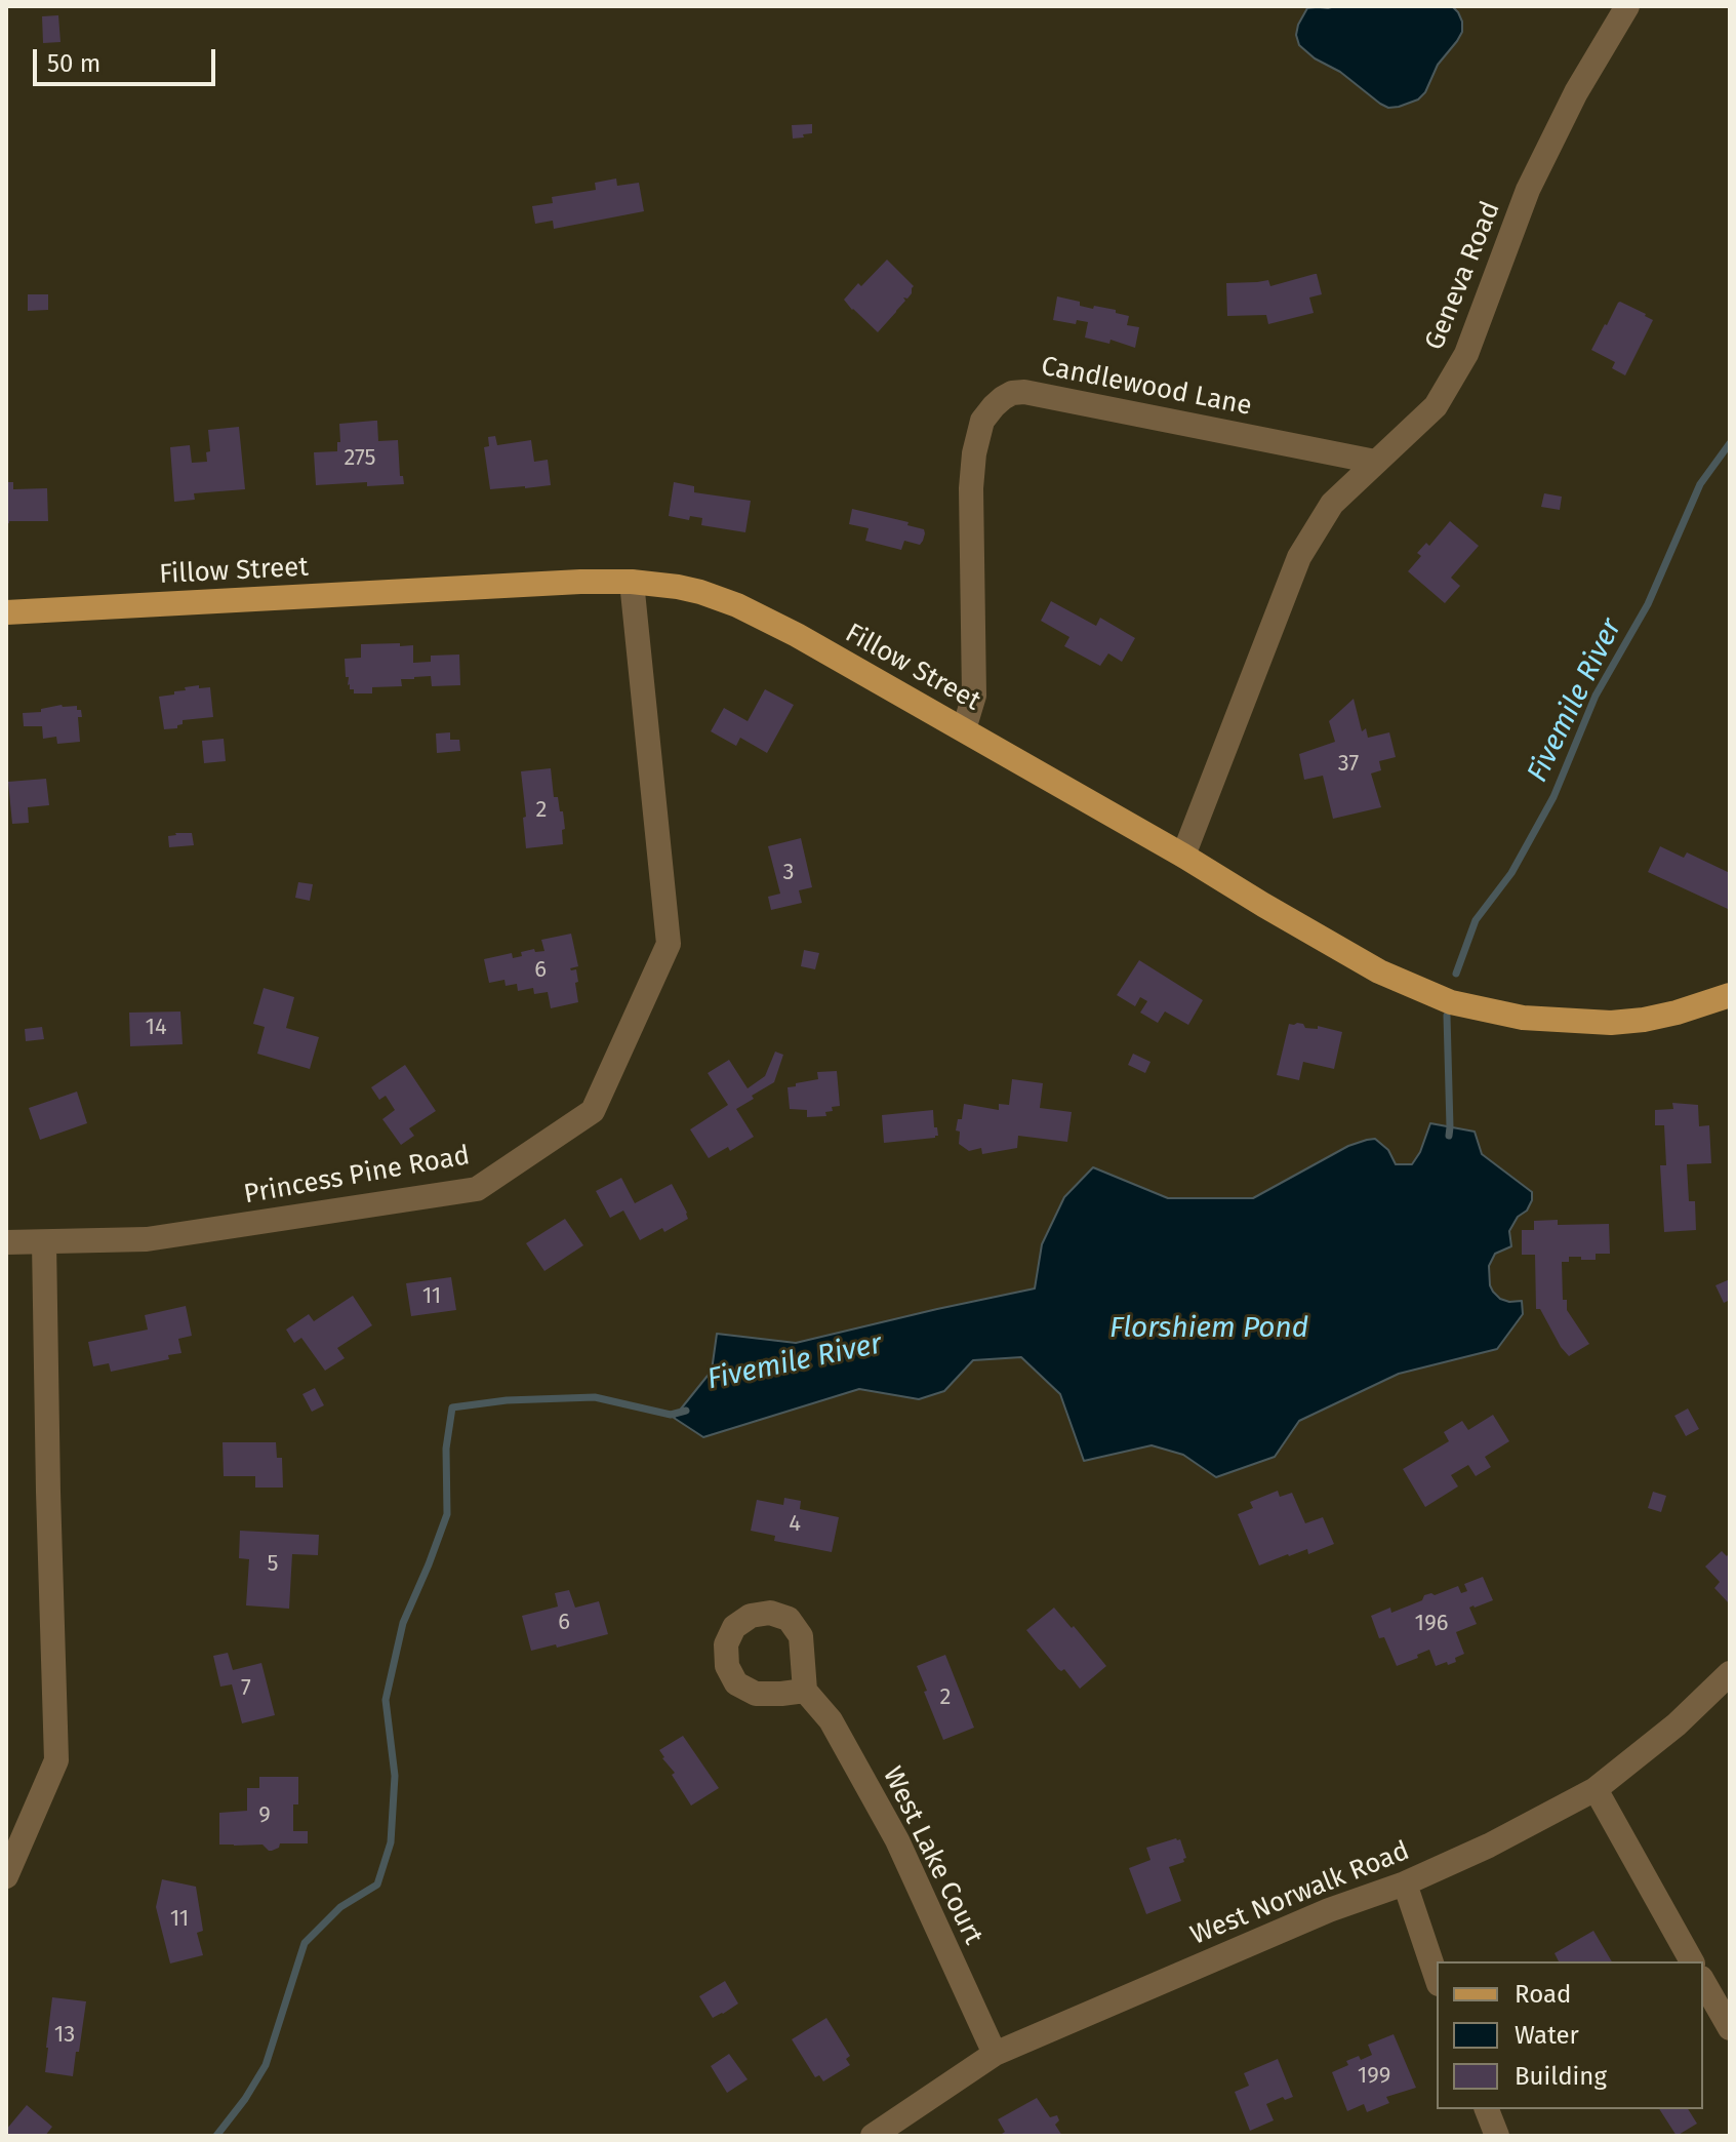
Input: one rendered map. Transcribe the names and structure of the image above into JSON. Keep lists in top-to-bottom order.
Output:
{
  "streets": {
    "main road": ["Fillow Street"],
    "street": [
      "Geneva Road",
      "Candlewood Lane",
      "Princess Pine Road",
      "West Lake Court",
      "West Norwalk Road"
    ]
  },
  "crossings": [
    ["Geneva Road", "Candlewood Lane"],
    ["Geneva Road", "Fillow Street"],
    ["Candlewood Lane", "Fillow Street"],
    ["Fillow Street", "Princess Pine Road"],
    ["West Lake Court", "West Norwalk Road"]
  ],
  "water": ["Fivemile River", "Florshiem Pond"],
  "house_numbers": [
    "275",
    "37",
    "2",
    "3",
    "6",
    "14",
    "11",
    "4",
    "5",
    "6",
    "196",
    "7",
    "2",
    "9",
    "11",
    "13",
    "199"
  ],
  "legend": ["Road", "Water", "Building"],
  "scale_bar": "50 m"
}
